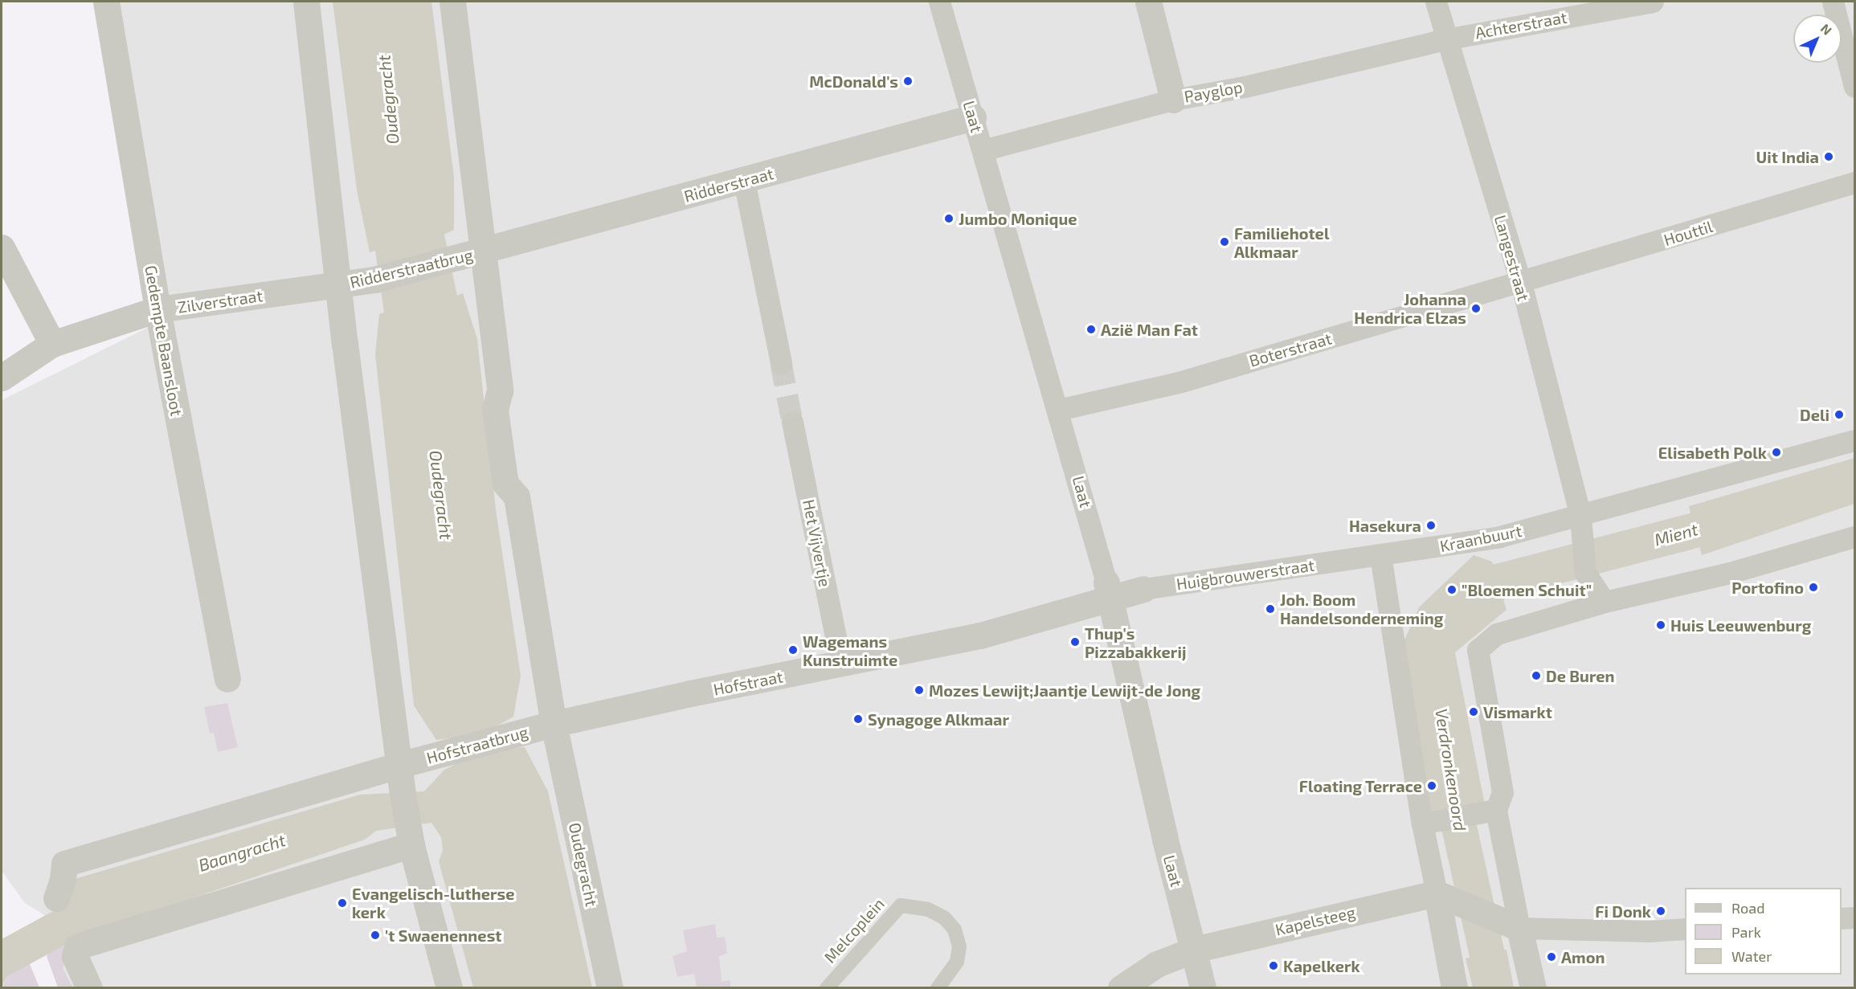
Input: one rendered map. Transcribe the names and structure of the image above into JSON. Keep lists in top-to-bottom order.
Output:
{
  "streets": {
    "street": [
      "Achterstraat",
      "Payglop",
      "Laat",
      "Ridderstraat",
      "Houttil",
      "Langestraat",
      "Ridderstraatbrug",
      "Zilverstraat",
      "Gedempte Baansloot",
      "Boterstraat",
      "Kraanbuurt",
      "Het Vijvertje",
      "Huigbrouwerstraat",
      "Hofstraat",
      "Hofstraatbrug",
      "Oudegracht",
      "Kapelsteeg"
    ],
    "lane": ["Melcoplein"]
  },
  "crossings": [
    ["Achterstraat", "Payglop"],
    ["Achterstraat", "Langestraat"],
    ["Payglop", "Laat"],
    ["Payglop", "Langestraat"],
    ["Laat", "Ridderstraat"],
    ["Laat", "Boterstraat"],
    ["Laat", "Huigbrouwerstraat"],
    ["Laat", "Hofstraat"],
    ["Laat", "Kapelsteeg"],
    ["Ridderstraat", "Ridderstraatbrug"],
    ["Ridderstraat", "Oudegracht"],
    ["Houttil", "Langestraat"],
    ["Houttil", "Boterstraat"],
    ["Langestraat", "Boterstraat"],
    ["Langestraat", "Kraanbuurt"],
    ["Ridderstraatbrug", "Zilverstraat"],
    ["Ridderstraatbrug", "Oudegracht"],
    ["Zilverstraat", "Gedempte Baansloot"],
    ["Kraanbuurt", "Huigbrouwerstraat"],
    ["Het Vijvertje", "Hofstraat"],
    ["Huigbrouwerstraat", "Hofstraat"],
    ["Hofstraat", "Hofstraatbrug"],
    ["Hofstraat", "Oudegracht"],
    ["Hofstraatbrug", "Oudegracht"]
  ],
  "water": [
    "Oudegracht",
    "Mient",
    "Verdronkenoord",
    "Baangracht"
  ],
  "places": [
    "McDonald's",
    "Uit India",
    "Jumbo Monique",
    "Familiehotel Alkmaar",
    "Johanna Hendrica Elzas",
    "Azië Man Fat",
    "Deli",
    "Elisabeth Polk",
    "Hasekura",
    "Portofino",
    "\"Bloemen Schuit\"",
    "Joh. Boom Handelsonderneming",
    "Huis Leeuwenburg",
    "Thup's Pizzabakkerij",
    "Wagemans Kunstruimte",
    "De Buren",
    "Mozes Lewijt;Jaantje Lewijt-de Jong",
    "Vismarkt",
    "Synagoge Alkmaar",
    "Floating Terrace",
    "Evangelisch-lutherse kerk",
    "Fi Donk",
    "'t Swaenennest",
    "Amon",
    "Kapelkerk"
  ],
  "legend": ["Road", "Park", "Water"],
  "north": "top right"
}
